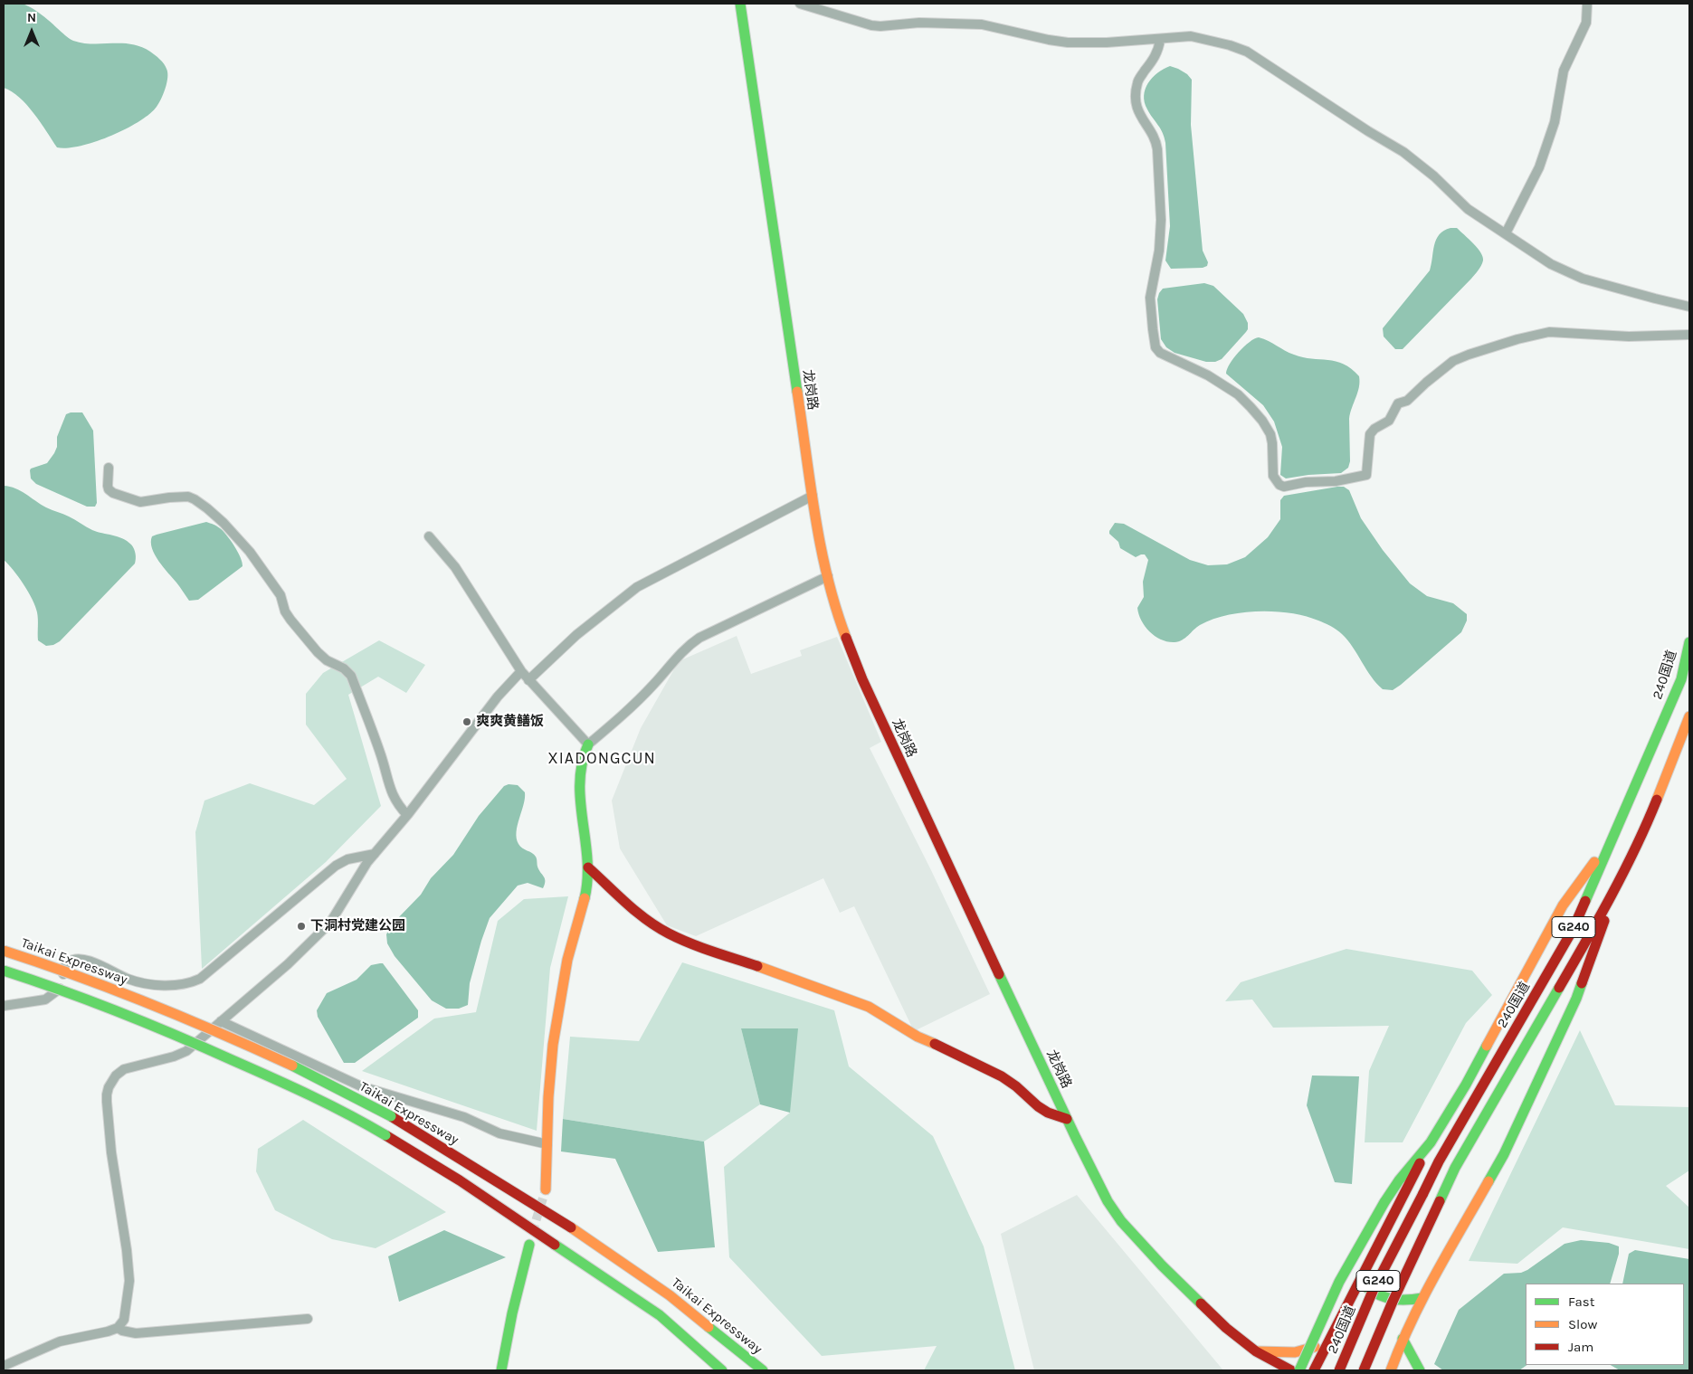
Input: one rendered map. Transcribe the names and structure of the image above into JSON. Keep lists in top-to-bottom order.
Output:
{
  "streets": {
    "main road": [
      "龙岗路",
      "240国道",
      "G240",
      "Taikai Expressway"
    ]
  },
  "districts": ["XIADONGCUN"],
  "places": ["爽爽黄鳝饭", "下洞村党建公园"],
  "legend": ["Fast", "Slow", "Jam"],
  "north": "top"
}
